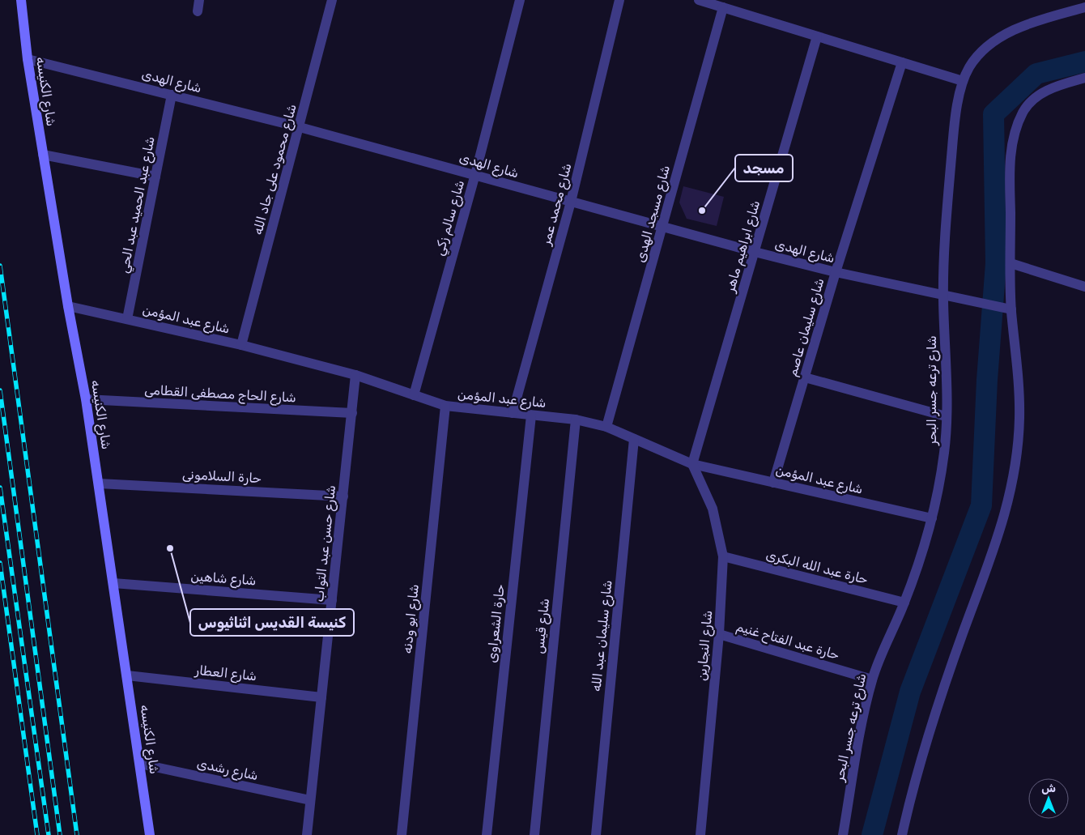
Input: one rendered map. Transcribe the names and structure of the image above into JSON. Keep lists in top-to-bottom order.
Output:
{
  "streets": {
    "main road": ["شارع الكنيسه"],
    "street": [
      "شارع الهدى",
      "شارع محمود على جاد الله",
      "شارع محمد عمر",
      "شارع عبد الحميد عبد الحي",
      "شارع مسجد الهدى",
      "شارع سالم زكي",
      "شارع ابراهيم ماهر",
      "شارع عبد المؤمن",
      "شارع سليمان عاصم",
      "شارع ترعه جسر البحر",
      "شارع الحاج مصطفى القطامى",
      "حارة السلامونى",
      "شارع حسن عبد التواب",
      "حارة عبد الله البكرى",
      "شارع شاهين",
      "شارع ابو ودنه",
      "حارة الشعراوى",
      "شارع قيس",
      "شارع سليمان عبد الله",
      "حارة عبد الفتاح غنيم",
      "شارع النجارين",
      "شارع العطار",
      "شارع رشدى"
    ]
  },
  "crossings": [
    ["شارع الهدى", "شارع الكنيسه"],
    ["شارع الهدى", "شارع محمود على جاد الله"],
    ["شارع الهدى", "شارع محمد عمر"],
    ["شارع الهدى", "شارع عبد الحميد عبد الحي"],
    ["شارع الهدى", "شارع مسجد الهدى"],
    ["شارع الهدى", "شارع سالم زكي"],
    ["شارع الهدى", "شارع ابراهيم ماهر"],
    ["شارع الهدى", "شارع سليمان عاصم"],
    ["شارع الهدى", "شارع ترعه جسر البحر"],
    ["شارع الكنيسه", "شارع عبد المؤمن"],
    ["شارع الكنيسه", "شارع الحاج مصطفى القطامى"],
    ["شارع الكنيسه", "حارة السلامونى"],
    ["شارع الكنيسه", "شارع شاهين"],
    ["شارع الكنيسه", "شارع العطار"],
    ["شارع الكنيسه", "شارع رشدى"],
    ["شارع محمود على جاد الله", "شارع عبد المؤمن"],
    ["شارع محمد عمر", "شارع عبد المؤمن"],
    ["شارع عبد الحميد عبد الحي", "شارع عبد المؤمن"],
    ["شارع مسجد الهدى", "شارع عبد المؤمن"],
    ["شارع سالم زكي", "شارع عبد المؤمن"],
    ["شارع ابراهيم ماهر", "شارع عبد المؤمن"],
    ["شارع ابراهيم ماهر", "شارع النجارين"],
    ["شارع عبد المؤمن", "شارع سليمان عاصم"],
    ["شارع عبد المؤمن", "شارع ترعه جسر البحر"],
    ["شارع عبد المؤمن", "شارع حسن عبد التواب"],
    ["شارع عبد المؤمن", "شارع ابو ودنه"],
    ["شارع عبد المؤمن", "حارة الشعراوى"],
    ["شارع عبد المؤمن", "شارع قيس"],
    ["شارع عبد المؤمن", "شارع سليمان عبد الله"],
    ["شارع عبد المؤمن", "شارع النجارين"],
    ["شارع ترعه جسر البحر", "حارة عبد الله البكرى"],
    ["شارع ترعه جسر البحر", "حارة عبد الفتاح غنيم"],
    ["شارع الحاج مصطفى القطامى", "شارع حسن عبد التواب"],
    ["حارة السلامونى", "شارع حسن عبد التواب"],
    ["شارع حسن عبد التواب", "شارع شاهين"],
    ["شارع حسن عبد التواب", "شارع العطار"],
    ["شارع حسن عبد التواب", "شارع رشدى"],
    ["حارة عبد الله البكرى", "شارع النجارين"],
    ["حارة عبد الفتاح غنيم", "شارع النجارين"]
  ],
  "places": ["مسجد", "كنيسة القديس اثناثيوس"],
  "north": "top"
}
